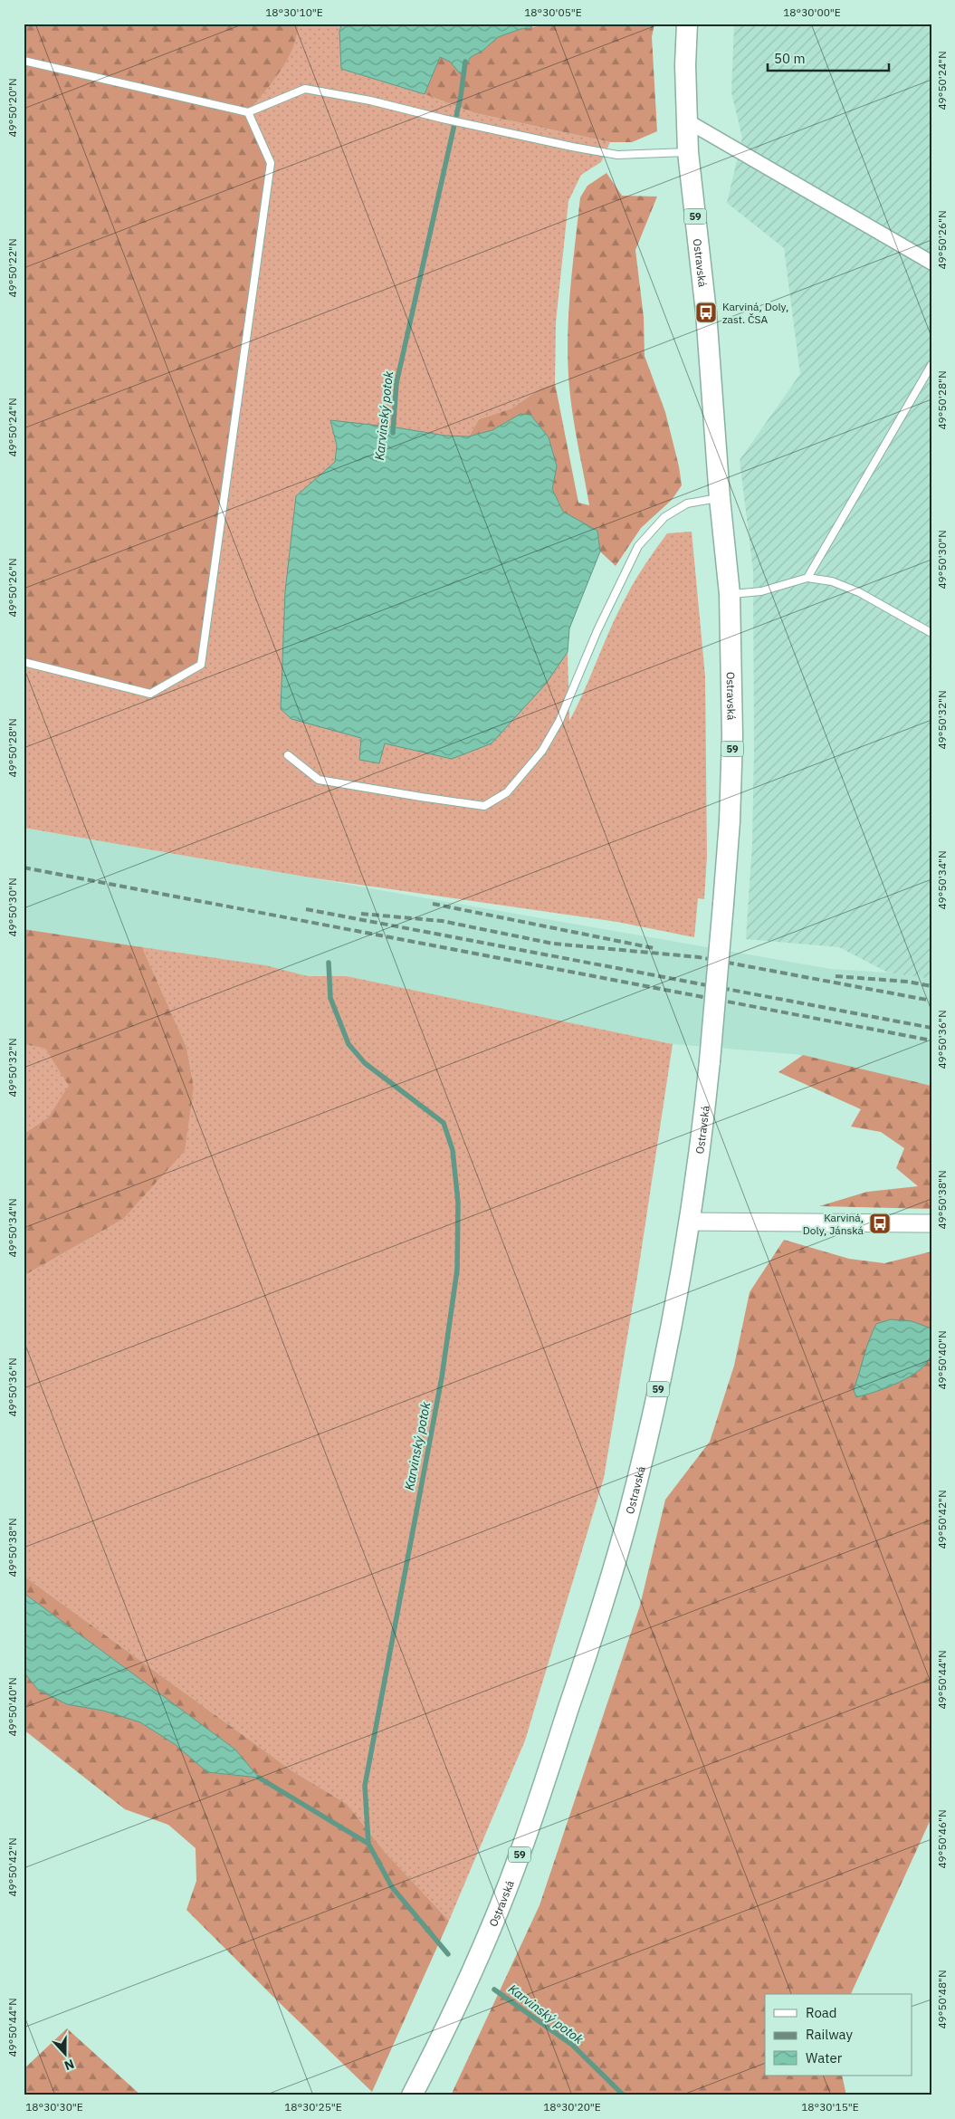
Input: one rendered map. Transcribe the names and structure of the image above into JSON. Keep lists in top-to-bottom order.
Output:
{
  "streets": {
    "main road": ["59", "Ostravská"]
  },
  "water": ["Karvinský potok"],
  "places": {
    "bus stop": ["Karviná, Doly, zast. ČSA", "Karviná, Doly, Jánská"]
  },
  "legend": ["Road", "Railway", "Water"],
  "scale_bar": "50 m",
  "north": "bottom",
  "coordinates": [
    "18°30'10\"E",
    "18°30'05\"E",
    "18°30'00\"E",
    "49°50'24\"N",
    "49°50'20\"N",
    "49°50'26\"N",
    "49°50'22\"N",
    "49°50'28\"N",
    "49°50'30\"N",
    "49°50'32\"N",
    "49°50'34\"N",
    "49°50'36\"N",
    "49°50'38\"N",
    "49°50'40\"N",
    "49°50'42\"N",
    "49°50'44\"N",
    "49°50'46\"N",
    "49°50'48\"N",
    "18°30'30\"E",
    "18°30'25\"E",
    "18°30'20\"E",
    "18°30'15\"E"
  ]
}
